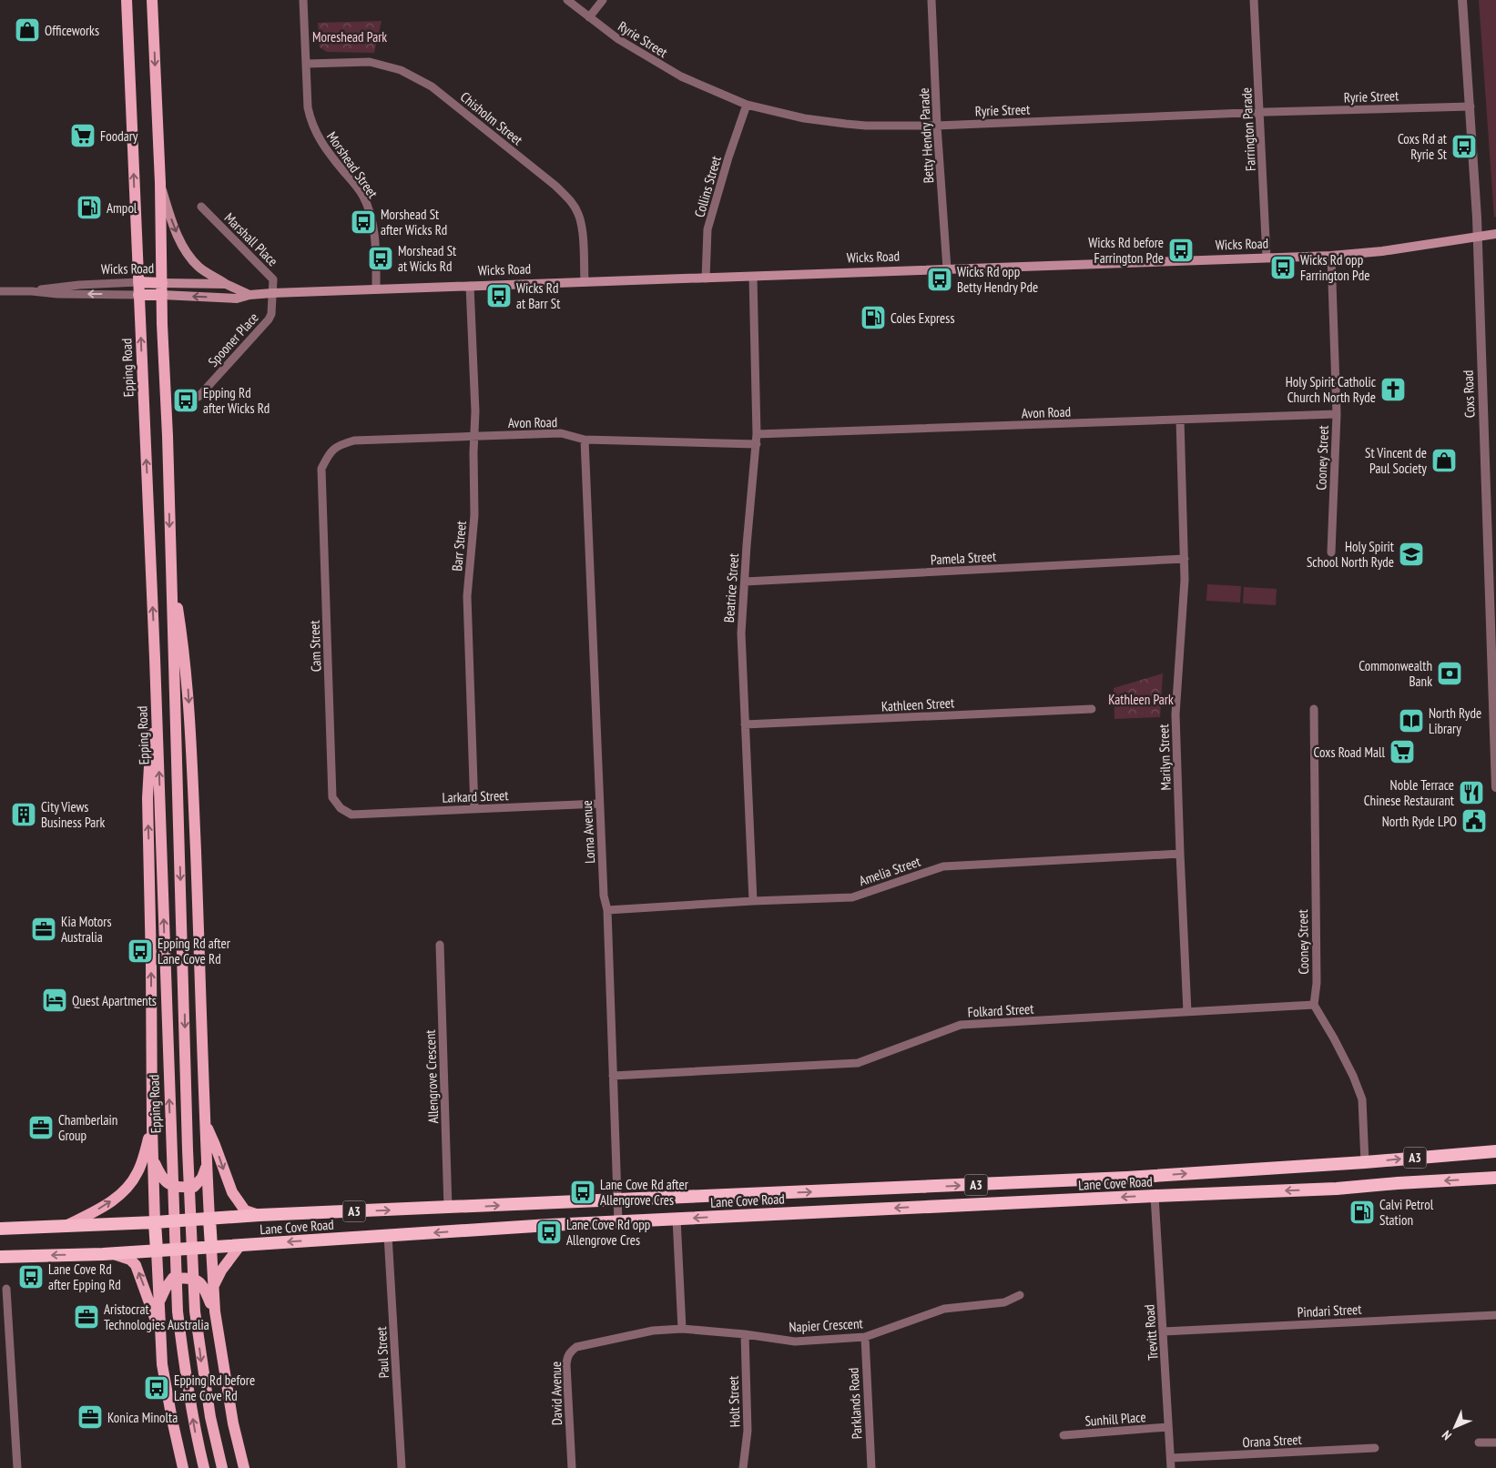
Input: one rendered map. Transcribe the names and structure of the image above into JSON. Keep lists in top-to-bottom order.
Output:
{
  "streets": {
    "highway": ["A3", "Lane Cove Road"],
    "main road": ["Wicks Road", "Epping Road"],
    "street": [
      "Ryrie Street",
      "Chisholm Street",
      "Farrington Parade",
      "Betty Hendry Parade",
      "Morshead Street",
      "Collins Street",
      "Marshall Place",
      "Spooner Place",
      "Coxs Road",
      "Avon Road",
      "Cooney Street",
      "Barr Street",
      "Pamela Street",
      "Beatrice Street",
      "Cam Street",
      "Kathleen Street",
      "Marilyn Street",
      "Larkard Street",
      "Lorna Avenue",
      "Amelia Street",
      "Folkard Street",
      "Allengrove Crescent",
      "Pindari Street",
      "Napier Crescent",
      "Trevitt Road",
      "Paul Street",
      "David Avenue",
      "Holt Street",
      "Parklands Road",
      "Sunhill Place",
      "Orana Street"
    ]
  },
  "crossings": [
    ["Ryrie Street", "Farrington Parade"],
    ["Ryrie Street", "Betty Hendry Parade"],
    ["Ryrie Street", "Collins Street"],
    ["Ryrie Street", "Coxs Road"],
    ["Chisholm Street", "Morshead Street"],
    ["Chisholm Street", "Wicks Road"],
    ["Farrington Parade", "Wicks Road"],
    ["Betty Hendry Parade", "Wicks Road"],
    ["Morshead Street", "Wicks Road"],
    ["Collins Street", "Wicks Road"],
    ["Marshall Place", "Wicks Road"],
    ["Marshall Place", "Spooner Place"],
    ["Wicks Road", "Spooner Place"],
    ["Wicks Road", "Epping Road"],
    ["Wicks Road", "Coxs Road"],
    ["Wicks Road", "Cooney Street"],
    ["Wicks Road", "Barr Street"],
    ["Wicks Road", "Beatrice Street"],
    ["Avon Road", "Cooney Street"],
    ["Avon Road", "Barr Street"],
    ["Avon Road", "Beatrice Street"],
    ["Avon Road", "Cam Street"],
    ["Avon Road", "Marilyn Street"],
    ["Avon Road", "Lorna Avenue"],
    ["Cooney Street", "Folkard Street"],
    ["Barr Street", "Larkard Street"],
    ["Pamela Street", "Beatrice Street"],
    ["Pamela Street", "Marilyn Street"],
    ["Beatrice Street", "Kathleen Street"],
    ["Beatrice Street", "Amelia Street"],
    ["Cam Street", "Larkard Street"],
    ["Marilyn Street", "Amelia Street"],
    ["Marilyn Street", "Folkard Street"],
    ["Larkard Street", "Lorna Avenue"],
    ["Lorna Avenue", "Amelia Street"],
    ["Lorna Avenue", "Folkard Street"],
    ["Lorna Avenue", "Lane Cove Road"],
    ["Allengrove Crescent", "Lane Cove Road"],
    ["Lane Cove Road", "Trevitt Road"],
    ["Lane Cove Road", "Paul Street"],
    ["Pindari Street", "Trevitt Road"],
    ["Napier Crescent", "David Avenue"],
    ["Napier Crescent", "Holt Street"],
    ["Napier Crescent", "Parklands Road"],
    ["Trevitt Road", "Sunhill Place"],
    ["Trevitt Road", "Orana Street"]
  ],
  "parks": ["Moreshead Park", "Kathleen Park"],
  "places": {
    "shop": ["Officeworks", "St Vincent de Paul Society"],
    "supermarket": ["Foodary", "Coxs Road Mall"],
    "bus stop": [
      "Coxs Rd at Ryrie St",
      "Morshead St after Wicks Rd",
      "Wicks Rd before Farrington Pde",
      "Morshead St at Wicks Rd",
      "Wicks Rd opp Farrington Pde",
      "Wicks Rd opp Betty Hendry Pde",
      "Wicks Rd at Barr St",
      "Epping Rd after Wicks Rd",
      "Epping Rd after Lane Cove Rd",
      "Lane Cove Rd after Allengrove Cres",
      "Lane Cove Rd opp Allengrove Cres",
      "Lane Cove Rd after Epping Rd",
      "Epping Rd before Lane Cove Rd"
    ],
    "fuel station": ["Ampol", "Coles Express", "Calvi Petrol Station"],
    "church": ["Holy Spirit Catholic Church North Ryde"],
    "school or university": ["Holy Spirit School North Ryde"],
    "bank": ["Commonwealth Bank"],
    "library": ["North Ryde Library"],
    "restaurant": ["Noble Terrace Chinese Restaurant"],
    "building": ["City Views Business Park"],
    "public building": ["North Ryde LPO"],
    "office": [
      "Kia Motors Australia",
      "Chamberlain Group",
      "Aristocrat Technologies Australia",
      "Konica Minolta"
    ],
    "hotel": ["Quest Apartments"]
  },
  "north": "bottom left"
}
